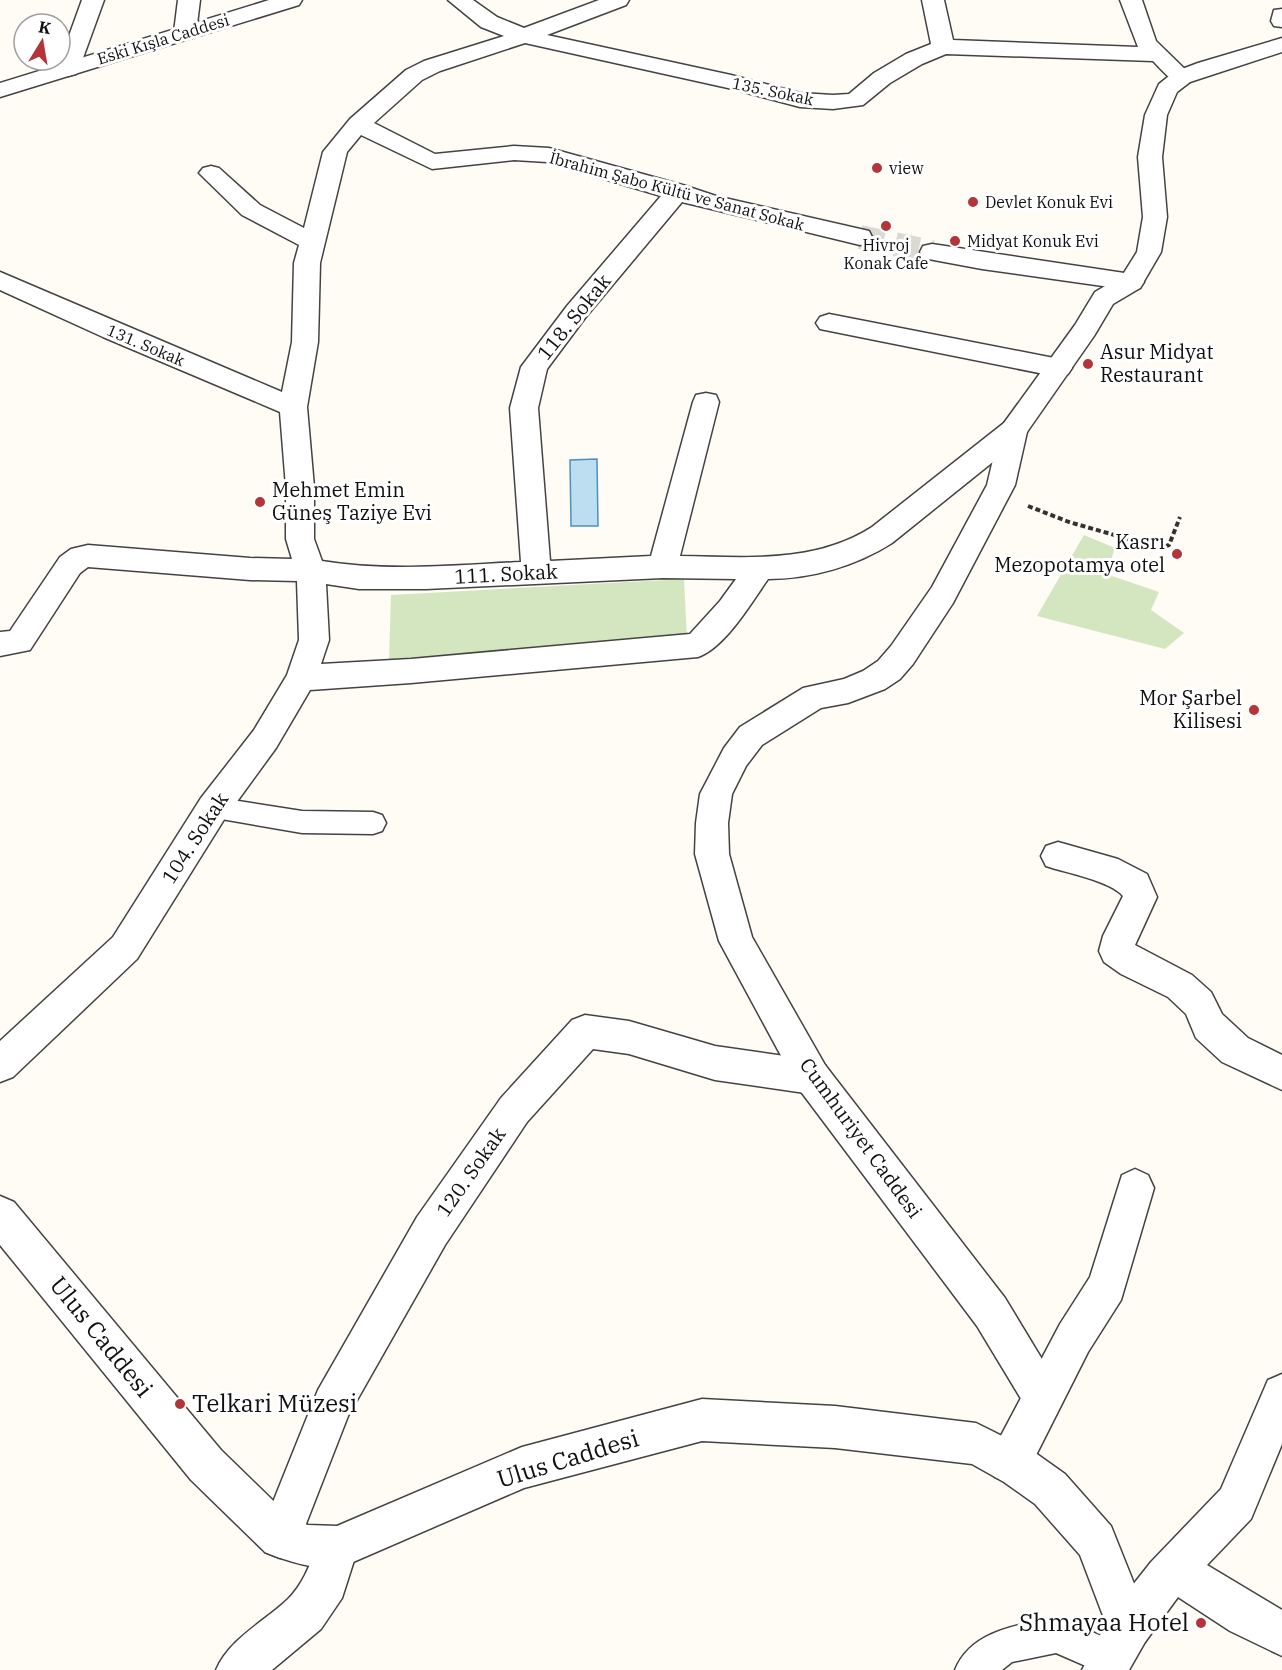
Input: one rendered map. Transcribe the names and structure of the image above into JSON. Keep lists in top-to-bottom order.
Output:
{
  "streets": {
    "street": [
      "Eski Kışla Caddesi",
      "135. Sokak",
      "İbrahim Şabo Kültü ve Sanat Sokak",
      "118. Sokak",
      "131. Sokak",
      "111. Sokak",
      "104. Sokak",
      "Cumhuriyet Caddesi",
      "120. Sokak",
      "Ulus Caddesi"
    ]
  },
  "crossings": [
    ["135. Sokak", "104. Sokak"],
    ["İbrahim Şabo Kültü ve Sanat Sokak", "118. Sokak"],
    ["İbrahim Şabo Kültü ve Sanat Sokak", "104. Sokak"],
    ["118. Sokak", "111. Sokak"],
    ["131. Sokak", "104. Sokak"],
    ["111. Sokak", "104. Sokak"],
    ["111. Sokak", "Cumhuriyet Caddesi"],
    ["Cumhuriyet Caddesi", "120. Sokak"],
    ["120. Sokak", "Ulus Caddesi"]
  ],
  "places": [
    "view",
    "Devlet Konuk Evi",
    "Hivroj Konak Cafe",
    "Midyat Konuk Evi",
    "Asur Midyat Restaurant",
    "Mehmet Emin Güneş Taziye Evi",
    "Kasrı Mezopotamya otel",
    "Mor Şarbel Kilisesi",
    "Telkari Müzesi",
    "Shmayaa Hotel"
  ],
  "north": "top"
}
